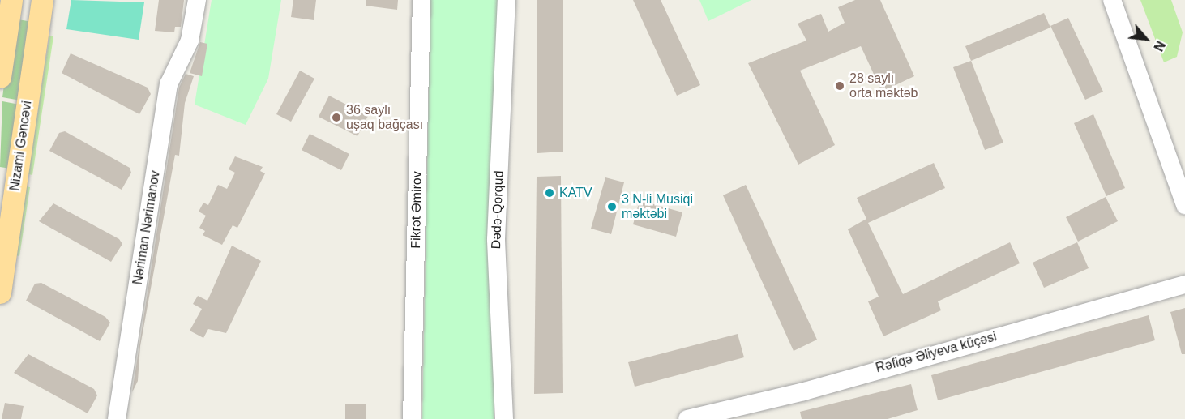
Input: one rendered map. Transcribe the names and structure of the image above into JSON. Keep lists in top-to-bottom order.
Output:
{
  "streets": {
    "main road": ["Nizami Gəncəvi"],
    "street": [
      "Fikrət Əmirov",
      "Dədə-Qorqud",
      "Nəriman Nərimanov",
      "Rəfiqə Əliyeva küçəsi"
    ]
  },
  "places": [
    "28 saylı orta məktəb",
    "36 saylı uşaq bağçası",
    "KATV",
    "3 N-li Musiqi məktəbi"
  ],
  "north": "bottom right"
}
